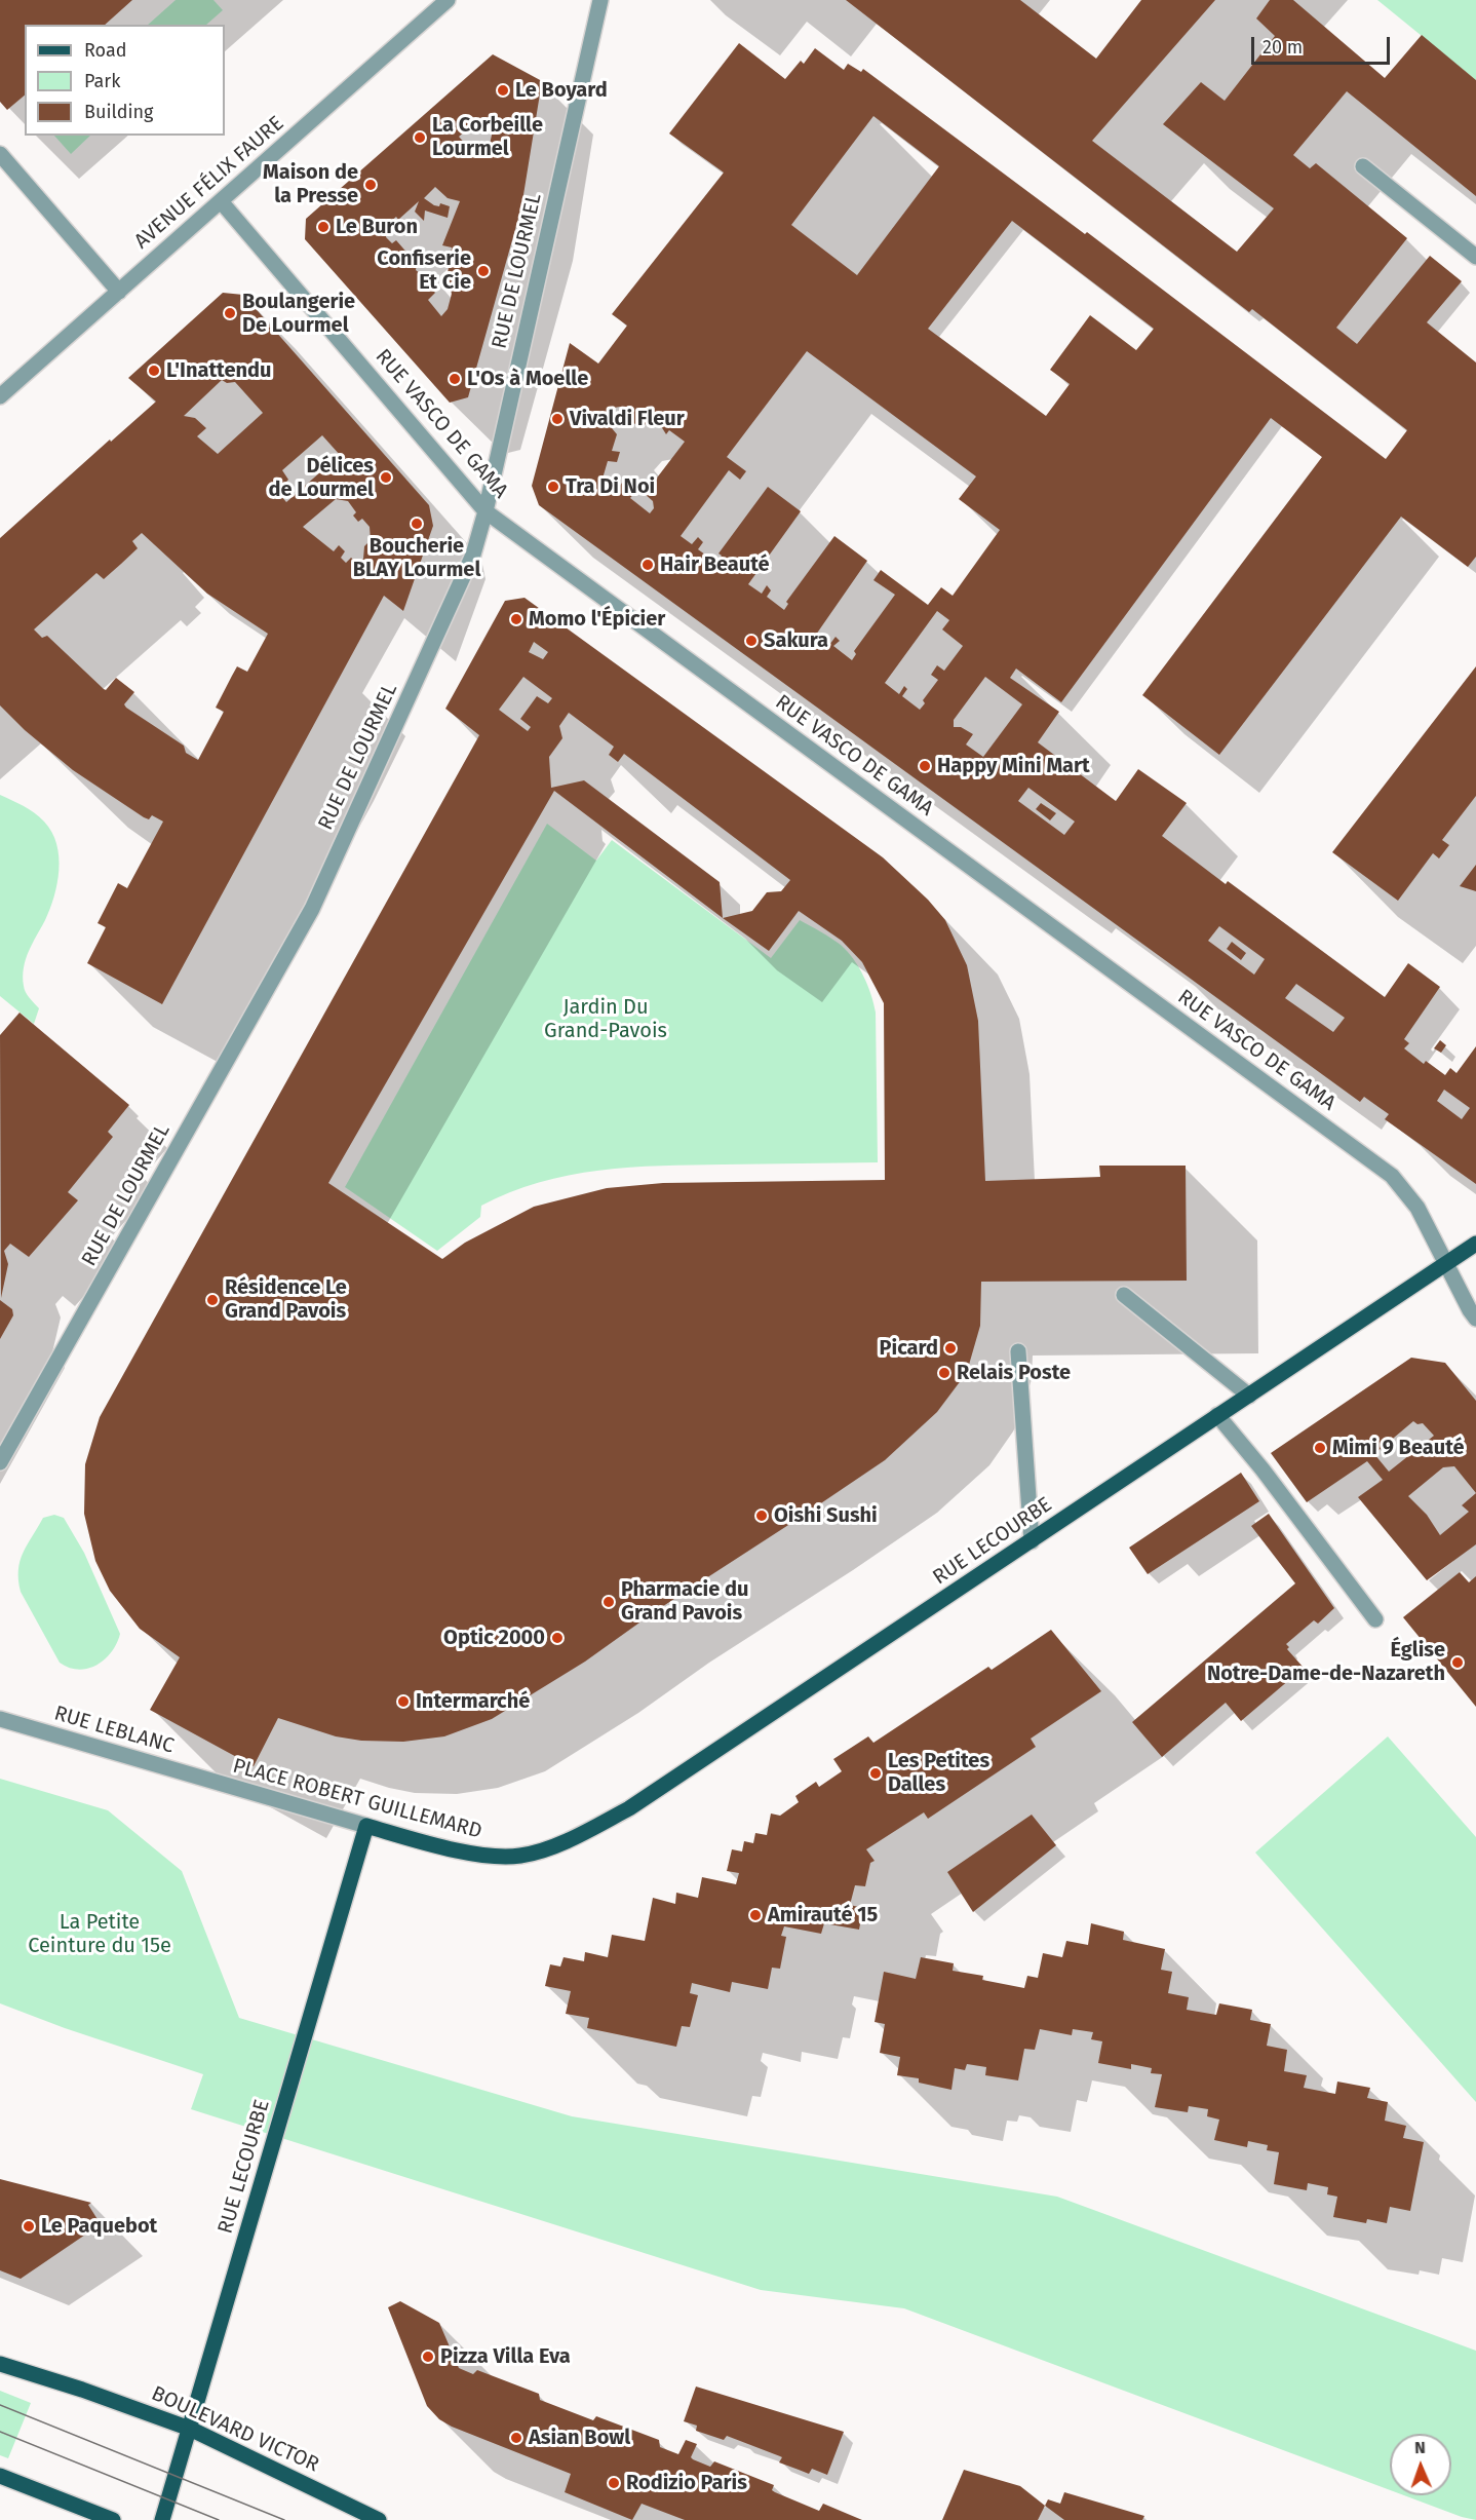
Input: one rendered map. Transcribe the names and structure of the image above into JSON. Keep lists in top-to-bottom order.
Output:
{
  "streets": {
    "main road": ["RUE LECOURBE", "PLACE ROBERT GUILLEMARD", "BOULEVARD VICTOR"],
    "street": [
      "AVENUE FÉLIX FAURE",
      "RUE DE LOURMEL",
      "RUE VASCO DE GAMA",
      "RUE LEBLANC"
    ]
  },
  "crossings": [
    ["AVENUE FÉLIX FAURE", "RUE VASCO DE GAMA"],
    ["RUE DE LOURMEL", "RUE VASCO DE GAMA"],
    ["RUE VASCO DE GAMA", "RUE LECOURBE"],
    ["RUE LECOURBE", "PLACE ROBERT GUILLEMARD"],
    ["RUE LECOURBE", "BOULEVARD VICTOR"],
    ["RUE LEBLANC", "PLACE ROBERT GUILLEMARD"]
  ],
  "parks": ["Jardin Du Grand-Pavois", "La Petite Ceinture du 15e"],
  "places": [
    "Le Boyard",
    "La Corbeille Lourmel",
    "Maison de la Presse",
    "Le Buron",
    "Confiserie Et Cie",
    "Boulangerie De Lourmel",
    "L'Inattendu",
    "L'Os à Moelle",
    "Vivaldi Fleur",
    "Délices de Lourmel",
    "Tra Di Noi",
    "Boucherie BLAY Lourmel",
    "Hair Beauté",
    "Momo l'Épicier",
    "Sakura",
    "Happy Mini Mart",
    "Résidence Le Grand Pavois",
    "Picard",
    "Relais Poste",
    "Mimi 9 Beauté",
    "Oishi Sushi",
    "Pharmacie du Grand Pavois",
    "Optic 2000",
    "Église Notre-Dame-de-Nazareth",
    "Intermarché",
    "Les Petites Dalles",
    "Amirauté 15",
    "Le Paquebot",
    "Pizza Villa Eva",
    "Asian Bowl",
    "Rodizio Paris"
  ],
  "legend": ["Road", "Park", "Building"],
  "scale_bar": "20 m",
  "north": "top"
}
